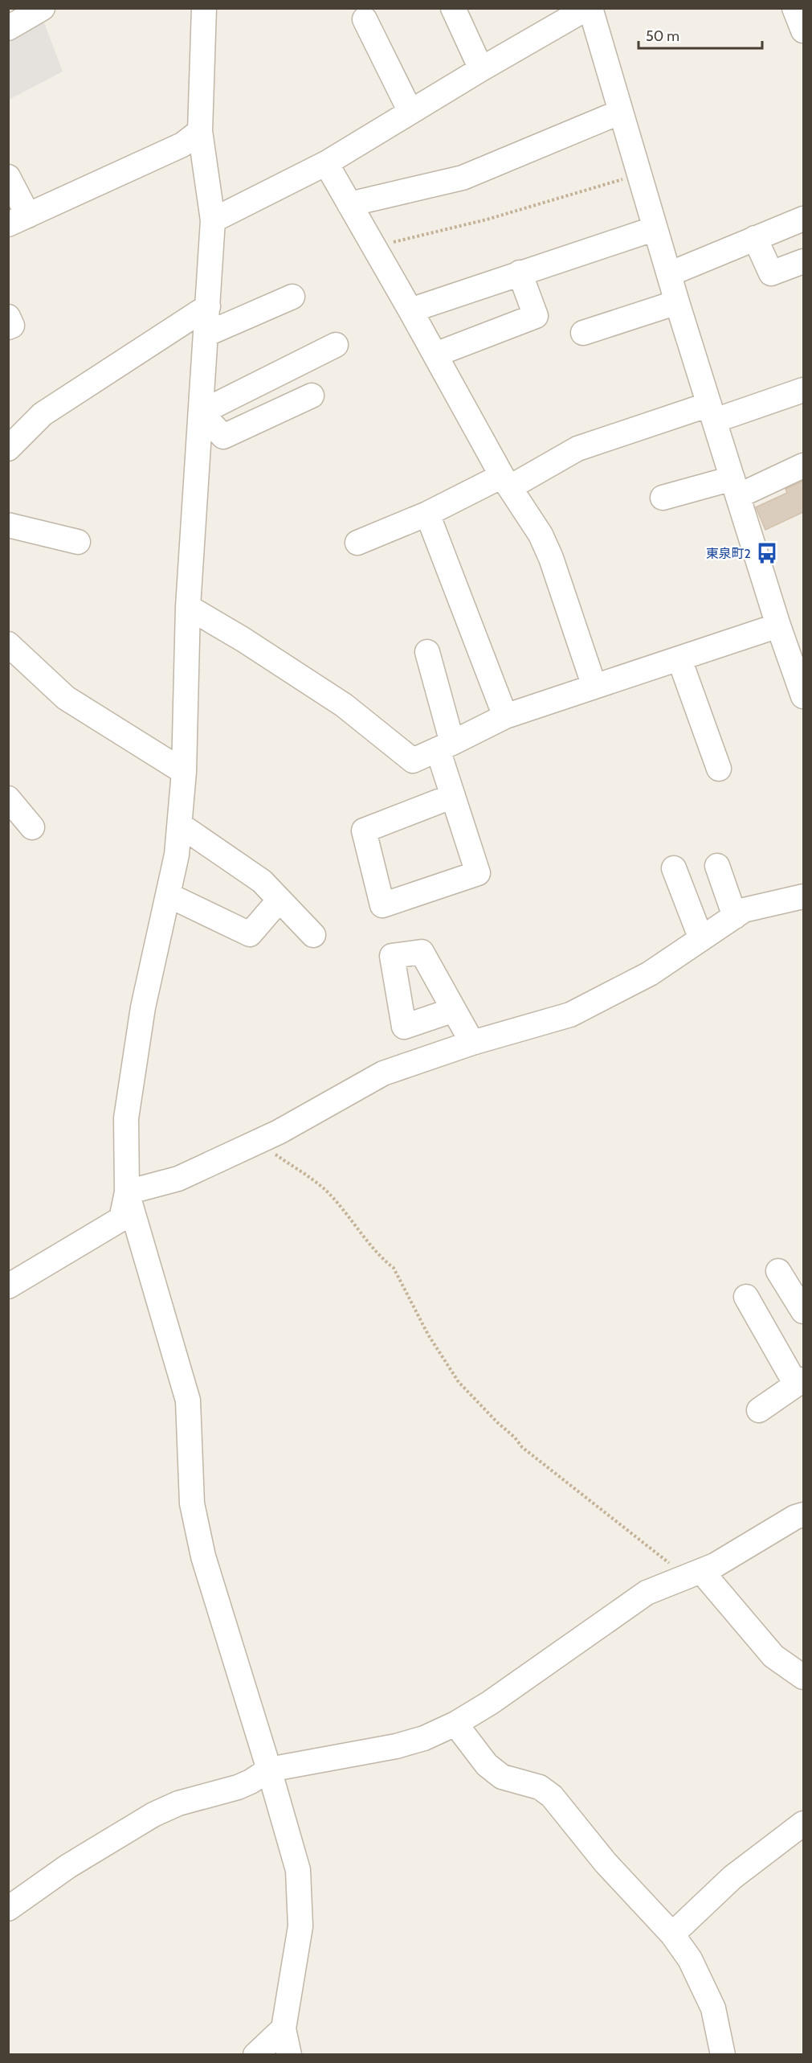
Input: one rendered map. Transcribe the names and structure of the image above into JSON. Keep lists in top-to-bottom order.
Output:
{
  "places": {
    "bus stop": ["東泉町2"]
  },
  "scale_bar": "50 m"
}
